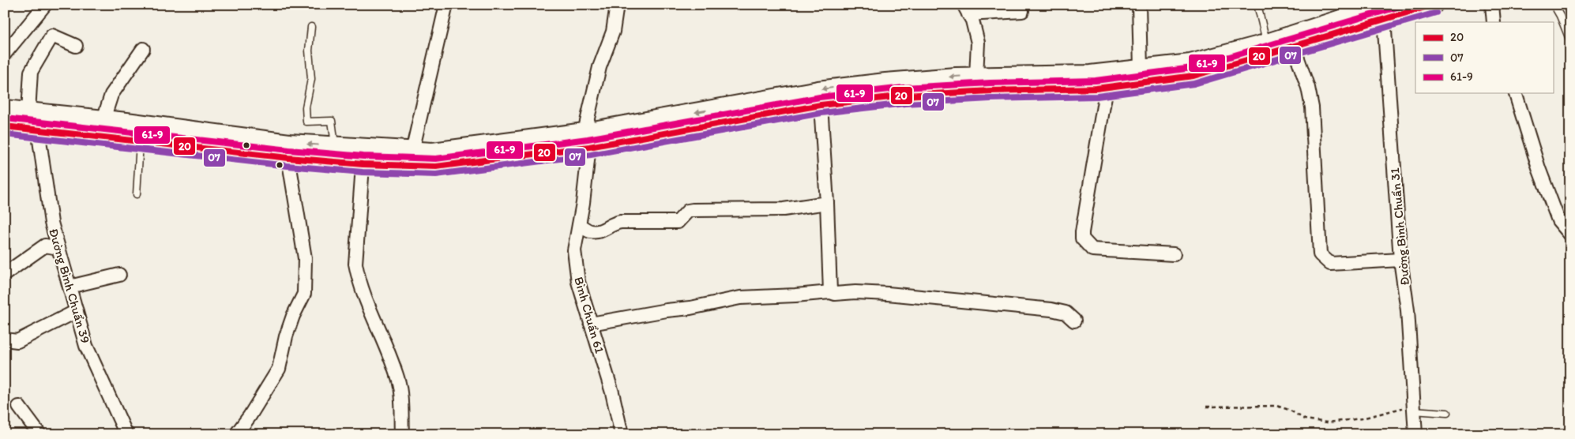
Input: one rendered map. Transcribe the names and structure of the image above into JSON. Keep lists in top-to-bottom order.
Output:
{
  "streets": {
    "street": ["Đường Bình Chuẩn 31", "Đường Bình Chuẩn 39", "Bình Chuẩn 61"]
  },
  "lines": ["transit line 20", "transit line 61-9", "transit line 07"],
  "legend": ["20", "07", "61-9"]
}
